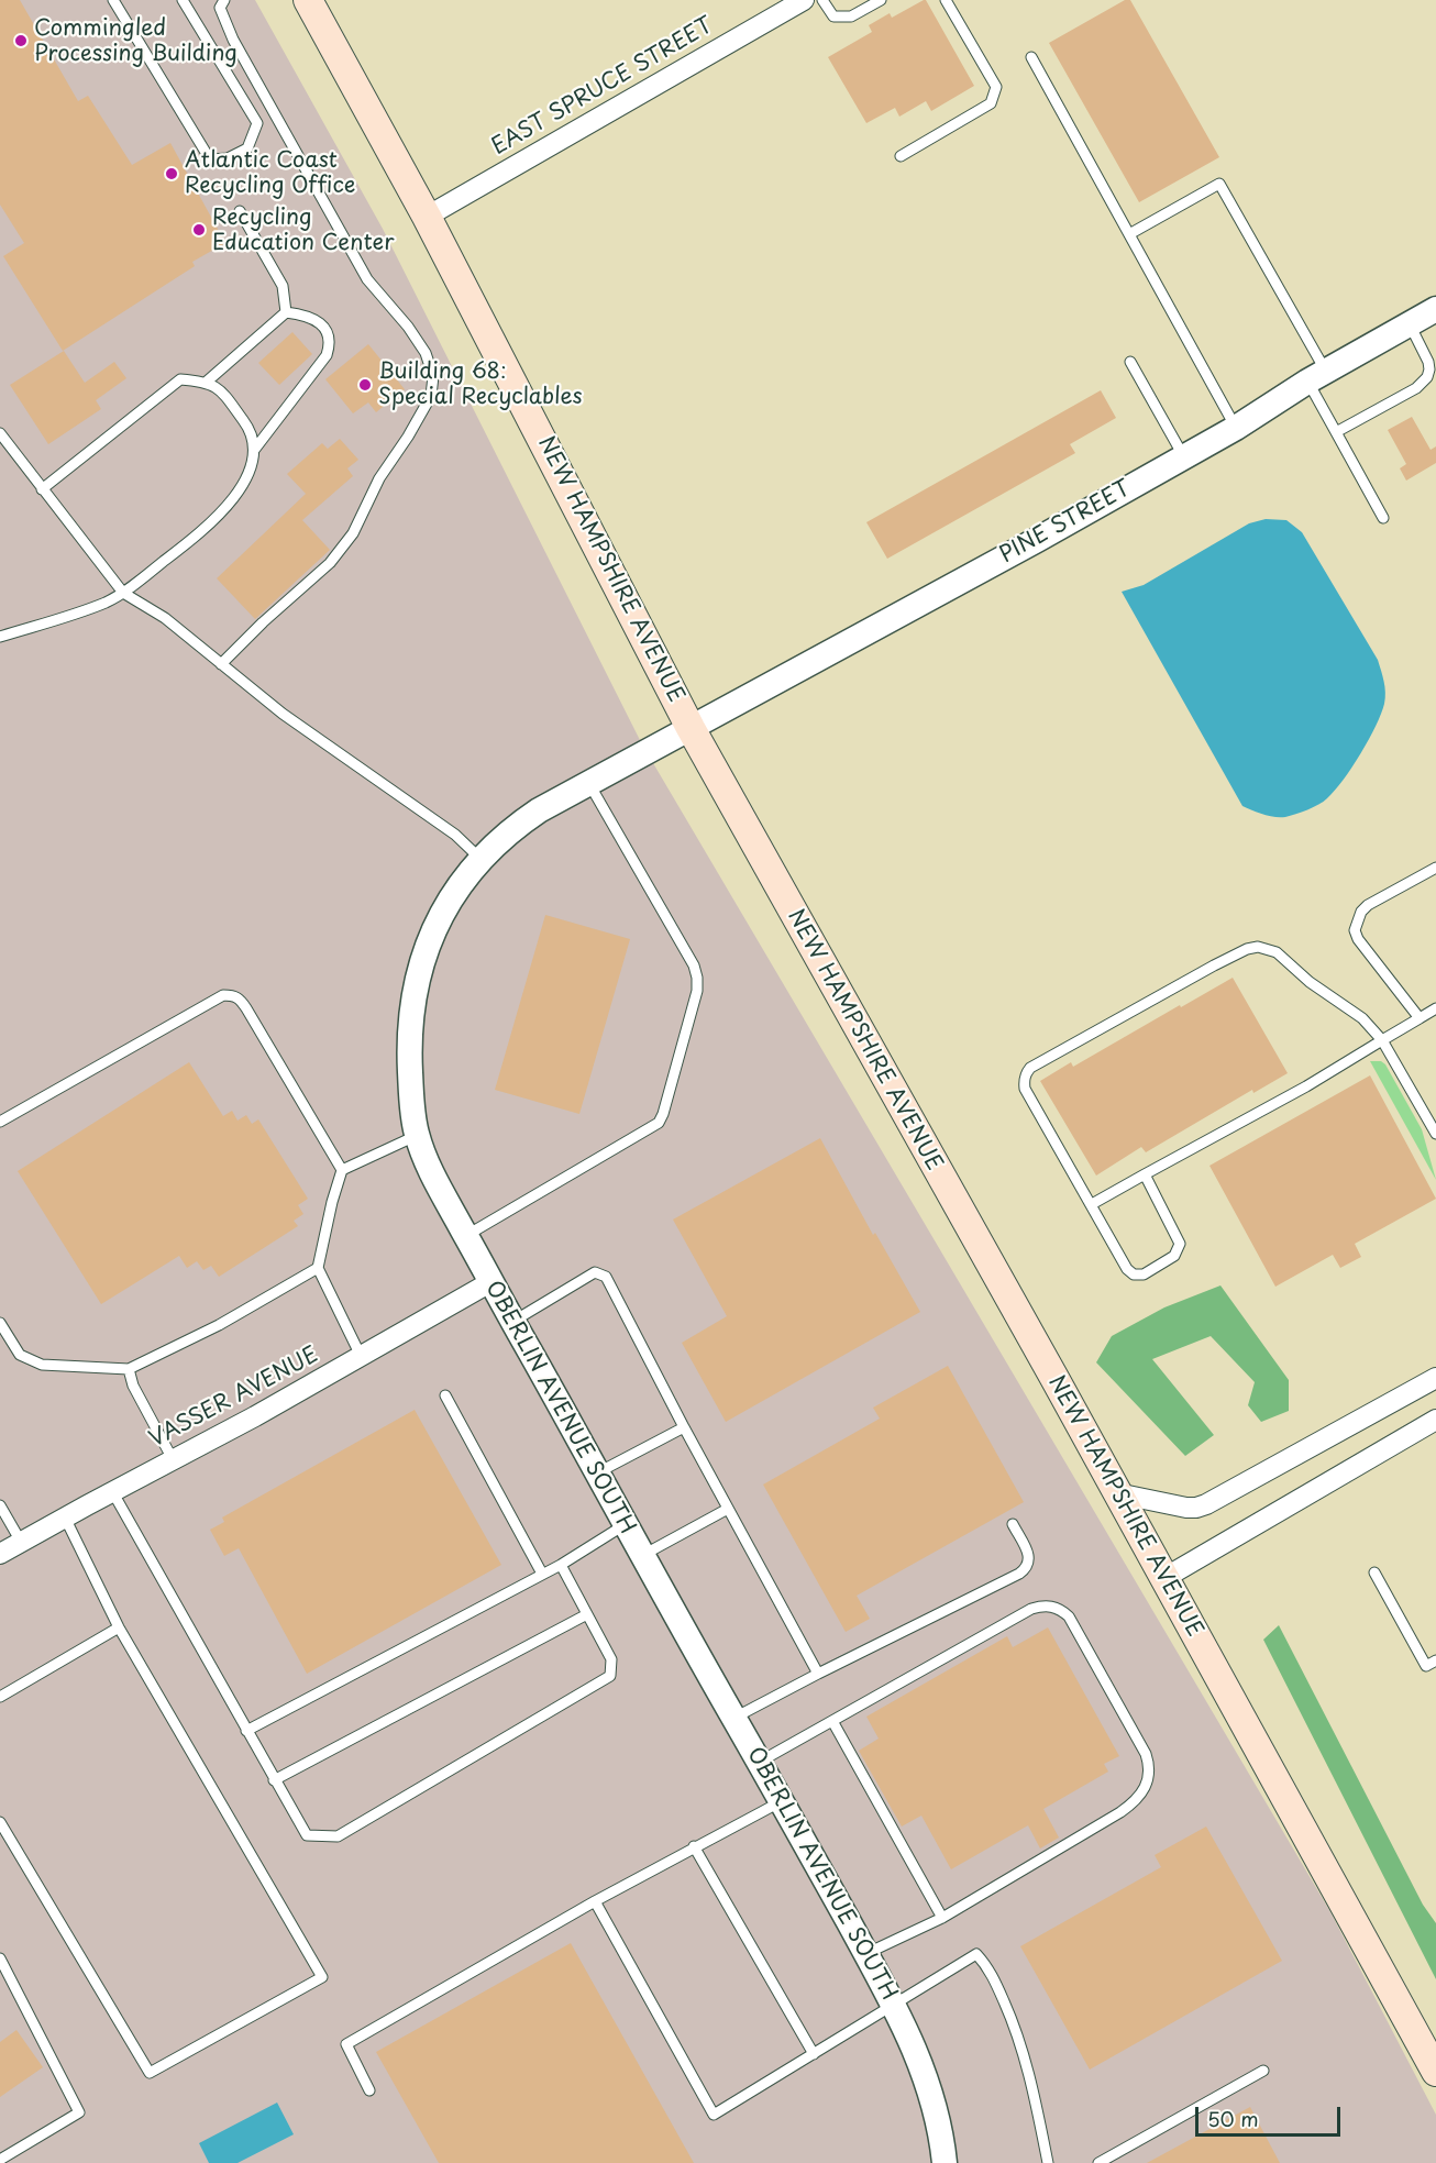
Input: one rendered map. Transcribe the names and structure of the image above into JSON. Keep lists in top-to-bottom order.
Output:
{
  "streets": {
    "main road": ["NEW HAMPSHIRE AVENUE"],
    "street": [
      "EAST SPRUCE STREET",
      "PINE STREET",
      "VASSER AVENUE",
      "OBERLIN AVENUE SOUTH"
    ]
  },
  "crossings": [
    ["EAST SPRUCE STREET", "NEW HAMPSHIRE AVENUE"],
    ["PINE STREET", "NEW HAMPSHIRE AVENUE"],
    ["PINE STREET", "OBERLIN AVENUE SOUTH"],
    ["NEW HAMPSHIRE AVENUE", "OBERLIN AVENUE SOUTH"],
    ["VASSER AVENUE", "OBERLIN AVENUE SOUTH"]
  ],
  "places": [
    "Commingled Processing Building",
    "Atlantic Coast Recycling Office",
    "Recycling Education Center",
    "Building 68: Special Recyclables"
  ],
  "scale_bar": "50 m"
}
